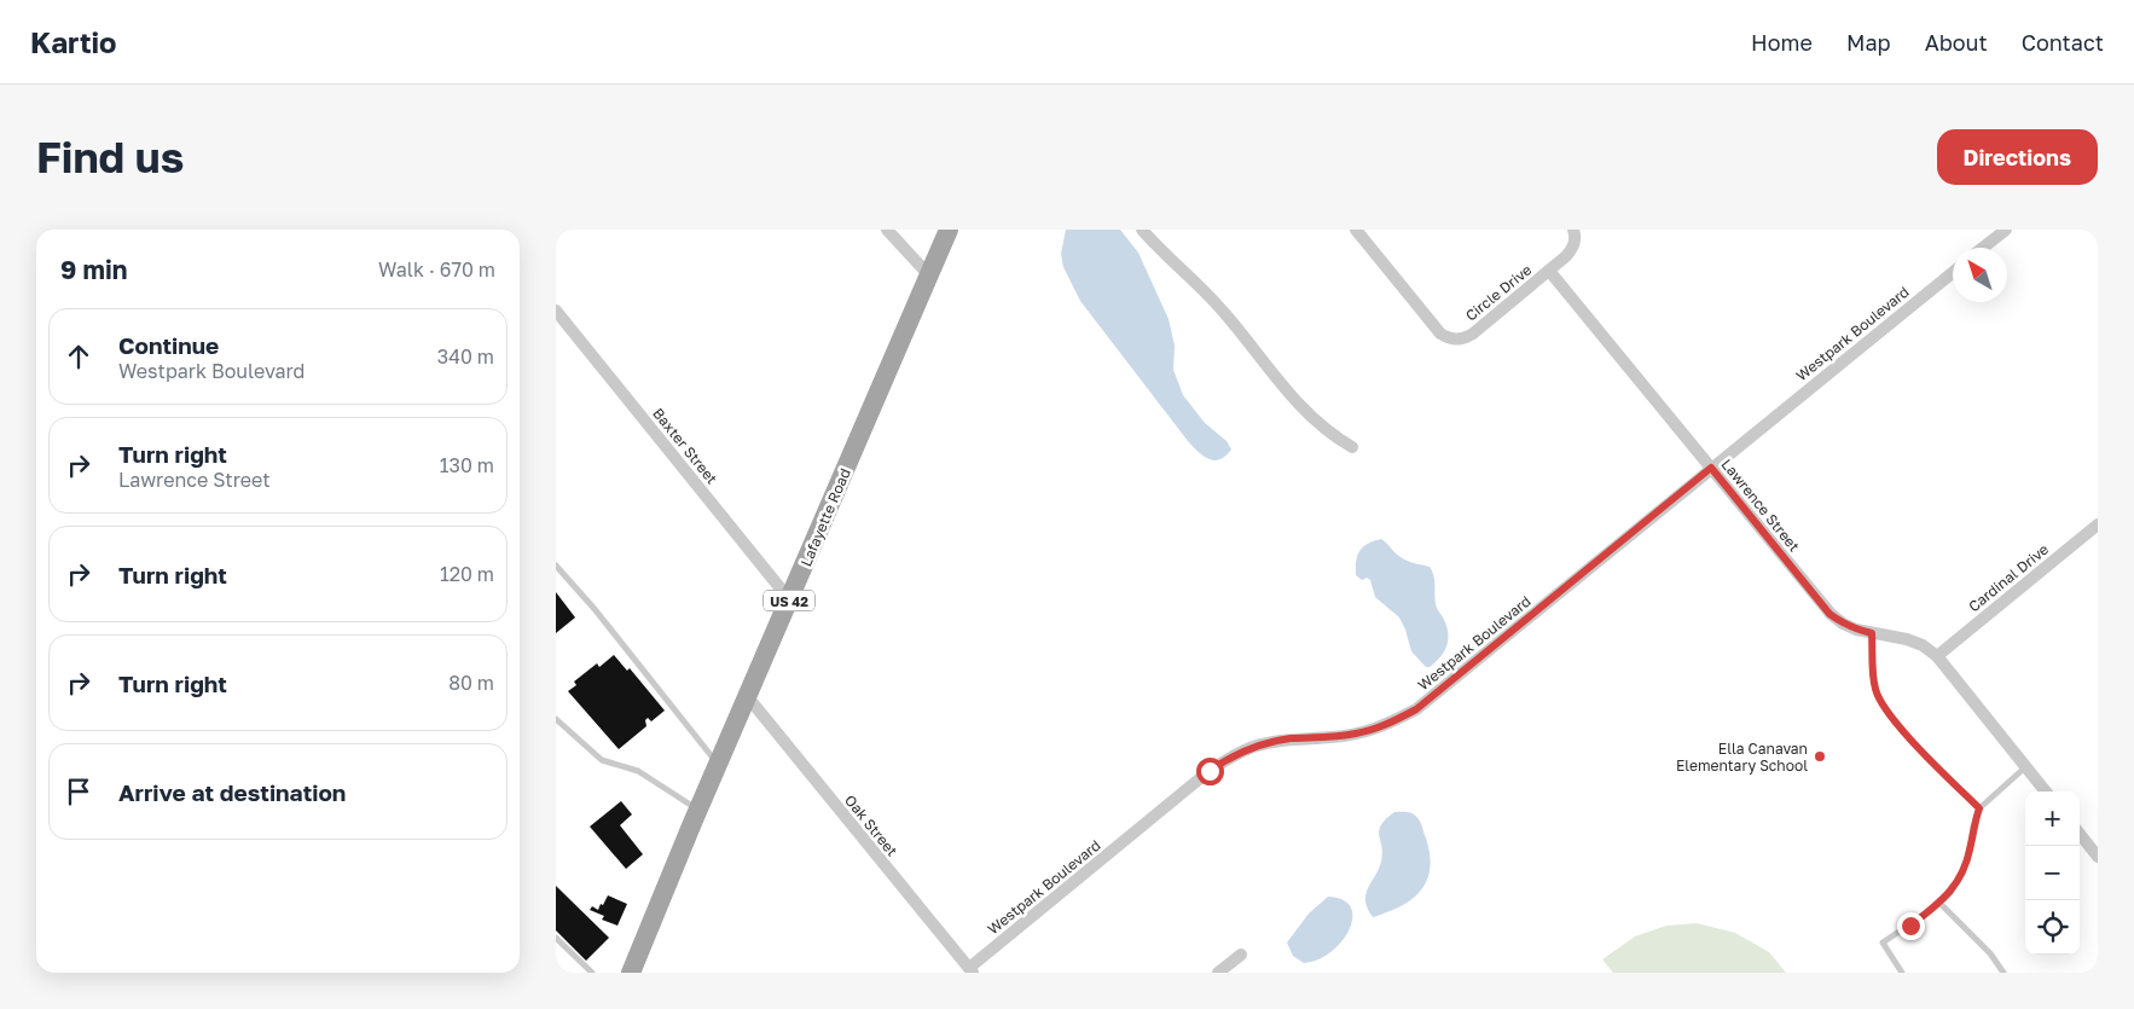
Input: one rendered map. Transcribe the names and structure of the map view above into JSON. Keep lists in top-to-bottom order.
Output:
{
  "streets": {
    "main road": ["Lafayette Road", "US 42"],
    "street": [
      "Circle Drive",
      "Westpark Boulevard",
      "Baxter Street",
      "Lawrence Street",
      "Cardinal Drive",
      "Oak Street"
    ]
  },
  "crossings": [
    ["Circle Drive", "Lawrence Street"],
    ["Westpark Boulevard", "Lawrence Street"],
    ["Westpark Boulevard", "Oak Street"],
    ["Baxter Street", "Lafayette Road"],
    ["Lawrence Street", "Cardinal Drive"],
    ["Lafayette Road", "Oak Street"]
  ],
  "places": ["Ella Canavan Elementary School"],
  "north": "top left",
  "page": {
    "header": "Kartio",
    "nav": [
      "Home",
      "Map",
      "About",
      "Contact"
    ],
    "buttons": "Directions",
    "title": "Find us",
    "heading": ["9 min", "Walk · 670 m"],
    "list": [
      ["Continue", "Westpark Boulevard", "340 m"],
      ["Turn right", "Lawrence Street", "130 m"],
      ["Turn right", "120 m"],
      ["Turn right", "80 m"],
      "Arrive at destination"
    ],
    "map_buttons": ["+", "−"]
  }
}
